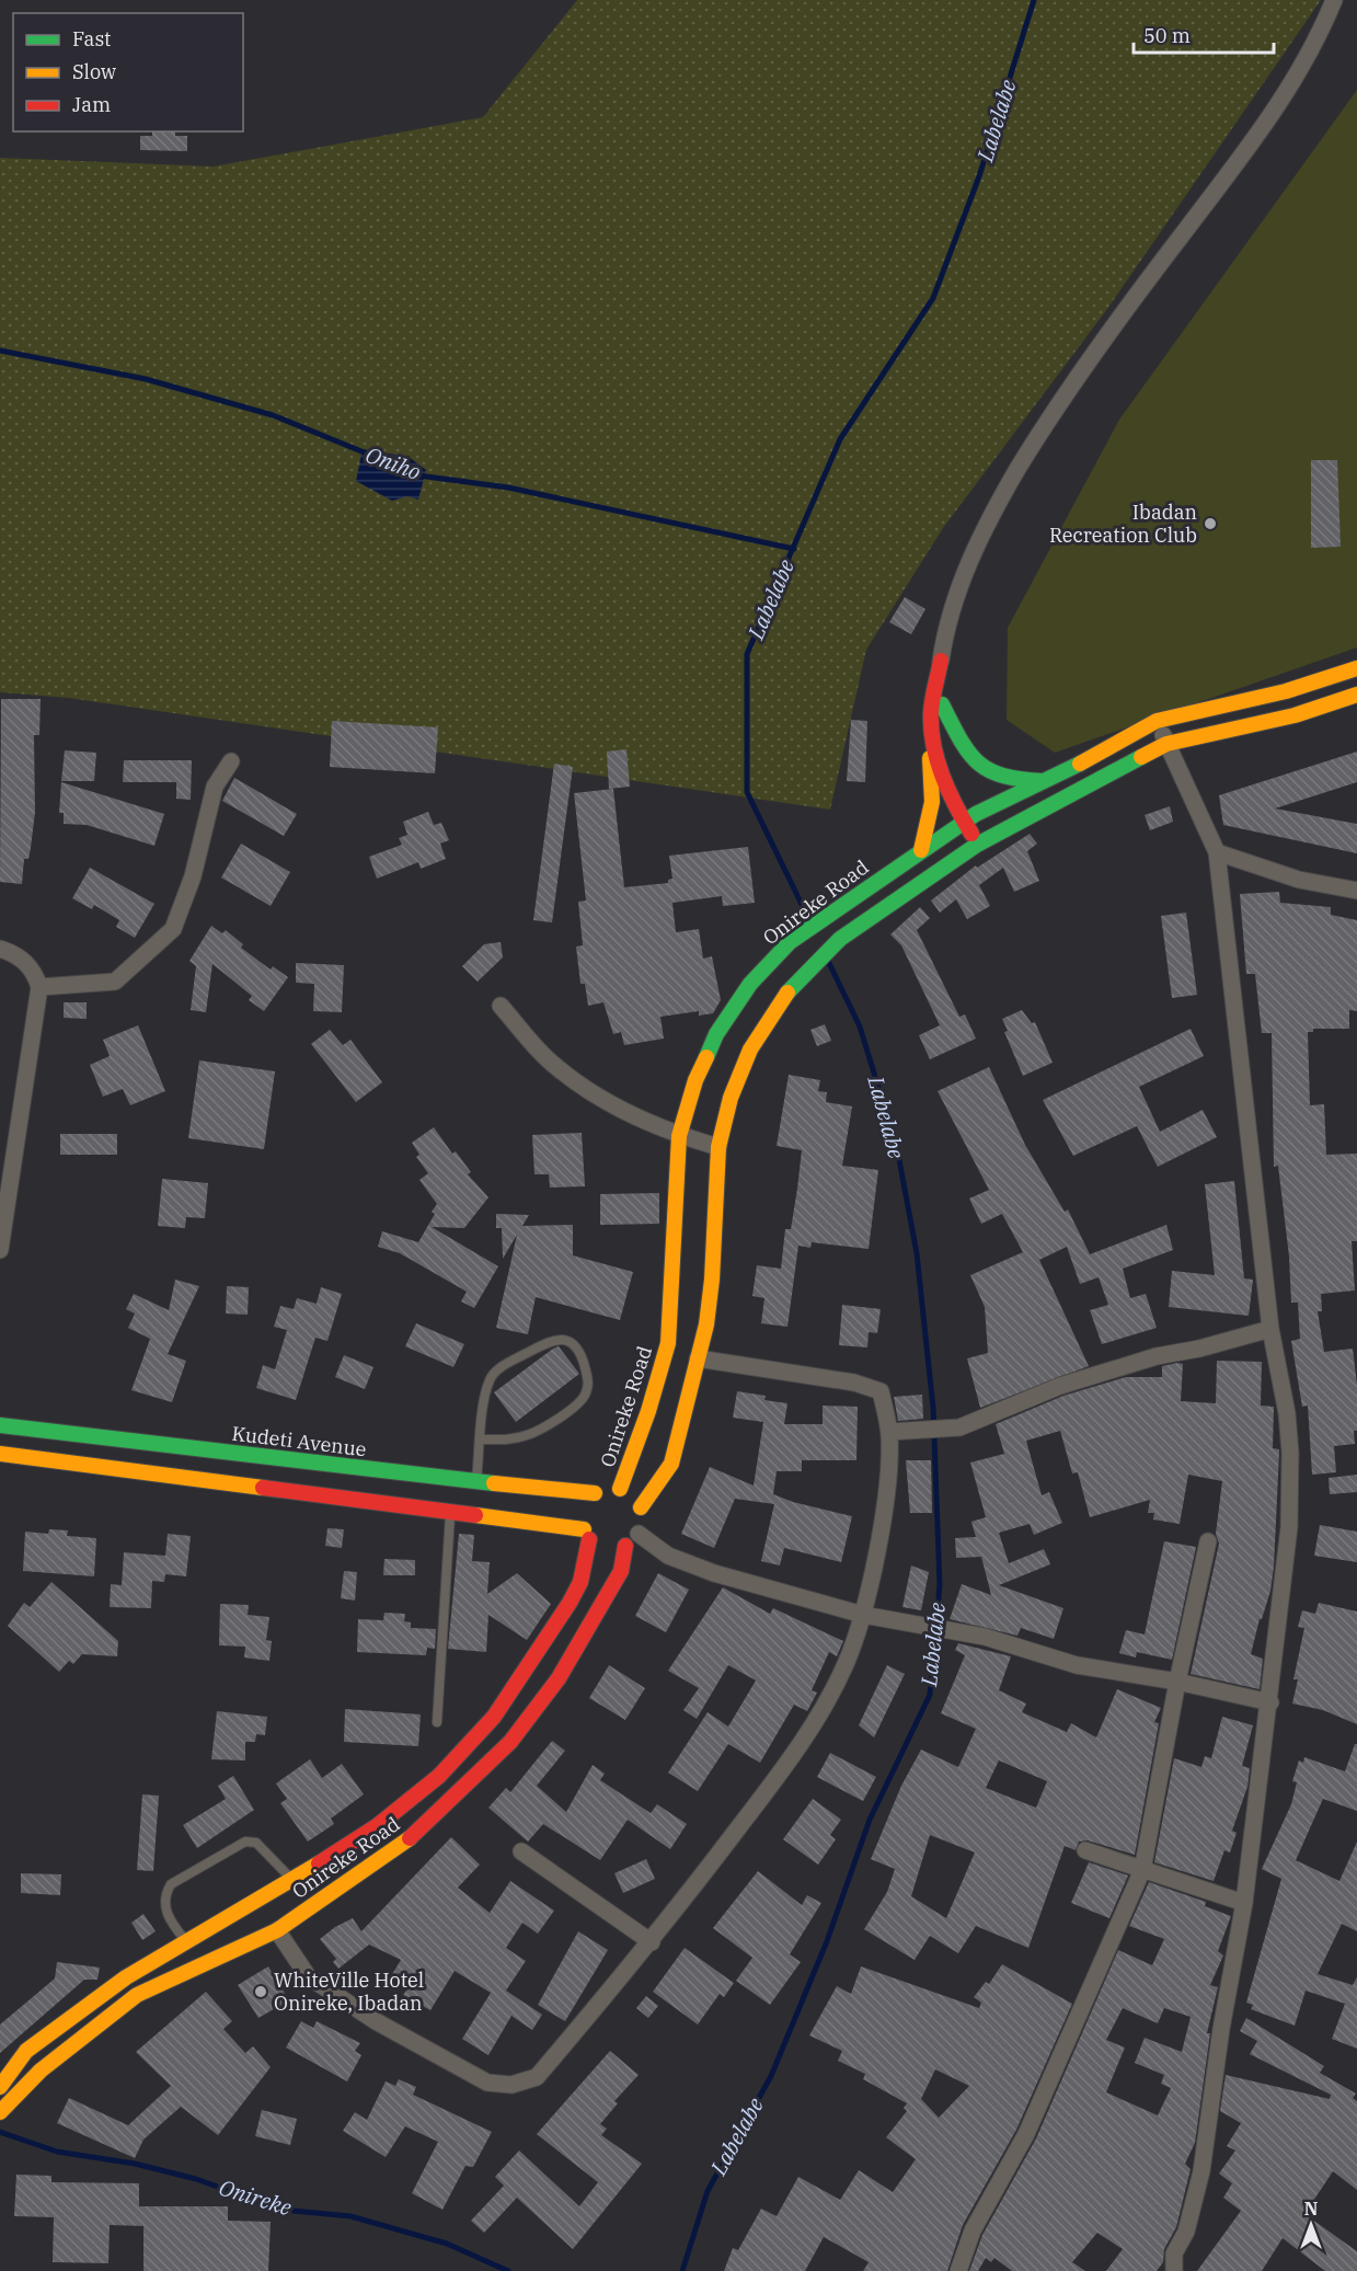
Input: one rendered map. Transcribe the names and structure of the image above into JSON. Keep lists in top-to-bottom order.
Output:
{
  "streets": {
    "main road": ["Onireke Road", "Kudeti Avenue"]
  },
  "crossings": [
    ["Onireke Road", "Kudeti Avenue"]
  ],
  "water": ["Labelabe", "Oniho", "Onireke"],
  "places": ["Ibadan Recreation Club", "WhiteVille Hotel Onireke, Ibadan"],
  "legend": ["Fast", "Slow", "Jam"],
  "scale_bar": "50 m",
  "north": "top"
}
